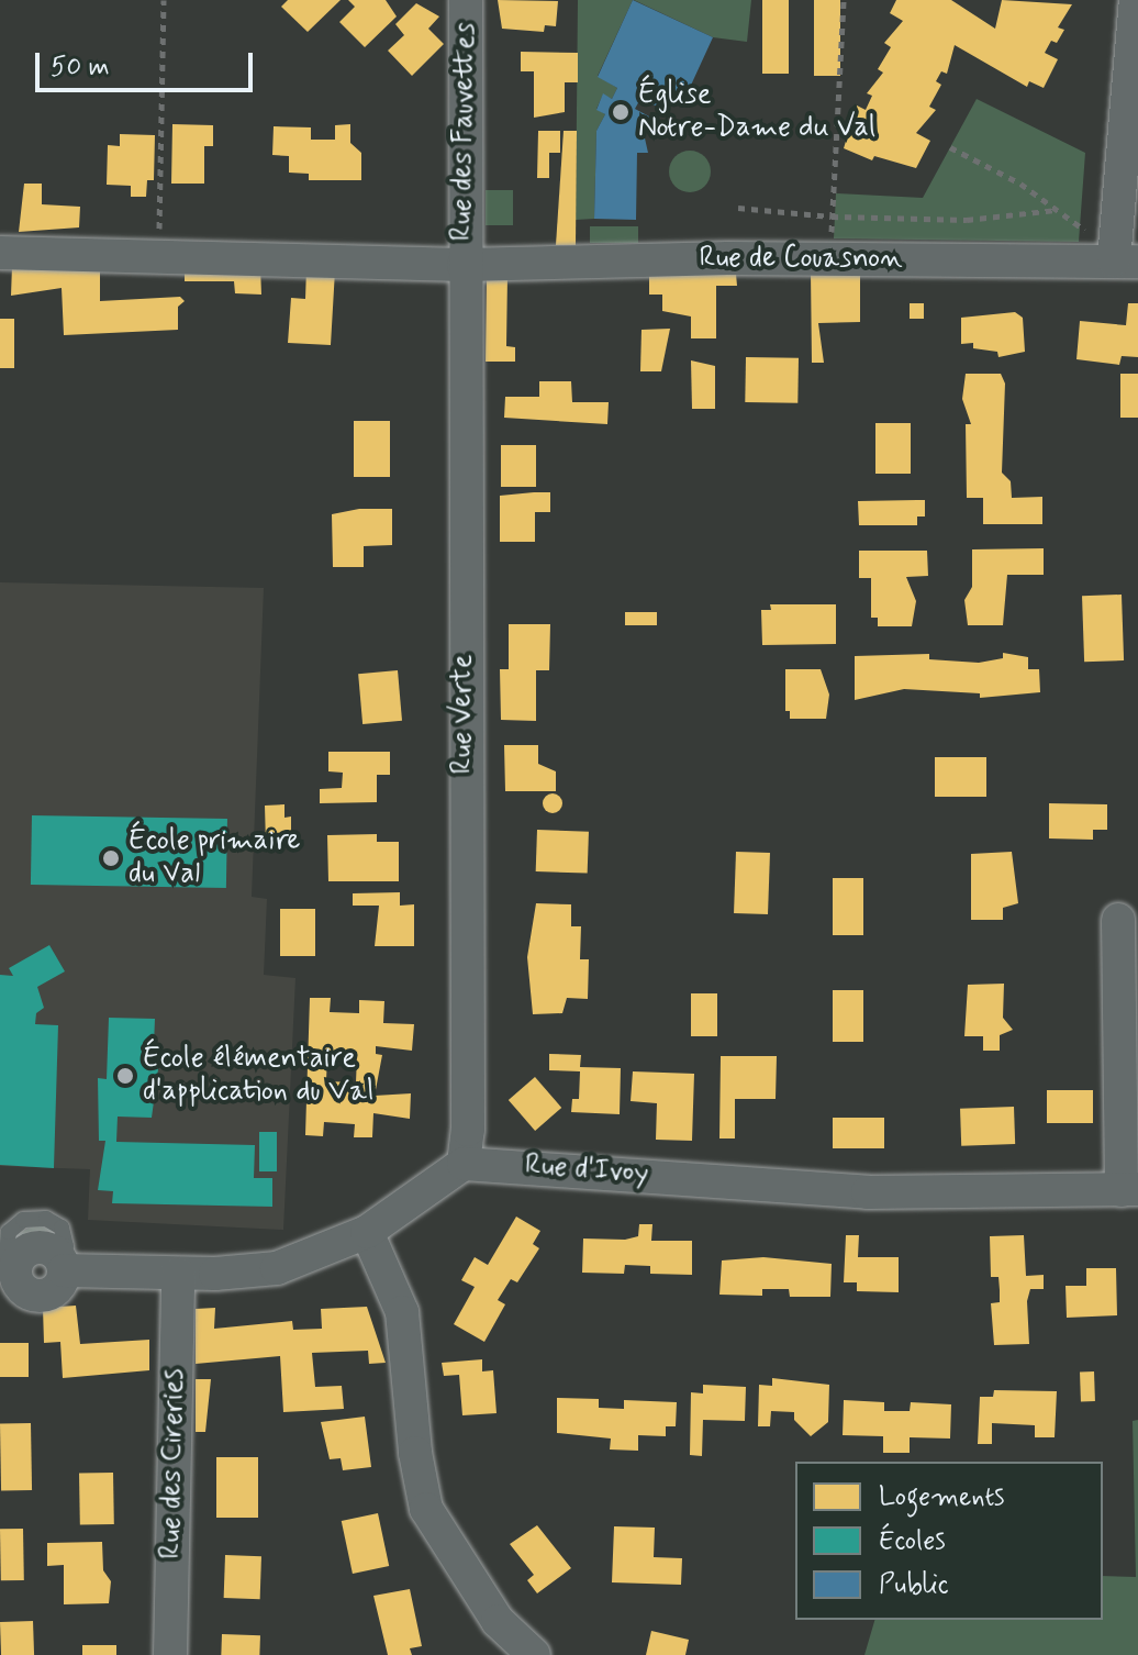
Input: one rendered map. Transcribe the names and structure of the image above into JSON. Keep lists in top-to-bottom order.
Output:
{
  "streets": {
    "street": [
      "Rue des Fauvettes",
      "Rue de Couasnon",
      "Rue Verte",
      "Rue d'Ivoy",
      "Rue des Cireries"
    ]
  },
  "crossings": [
    ["Rue des Fauvettes", "Rue de Couasnon"],
    ["Rue des Fauvettes", "Rue Verte"],
    ["Rue de Couasnon", "Rue Verte"],
    ["Rue Verte", "Rue d'Ivoy"]
  ],
  "places": ["Église Notre-Dame du Val", "École primaire du Val", "École élémentaire d'application du Val"],
  "legend": ["Logements", "Écoles", "Public"],
  "scale_bar": "50 m"
}
